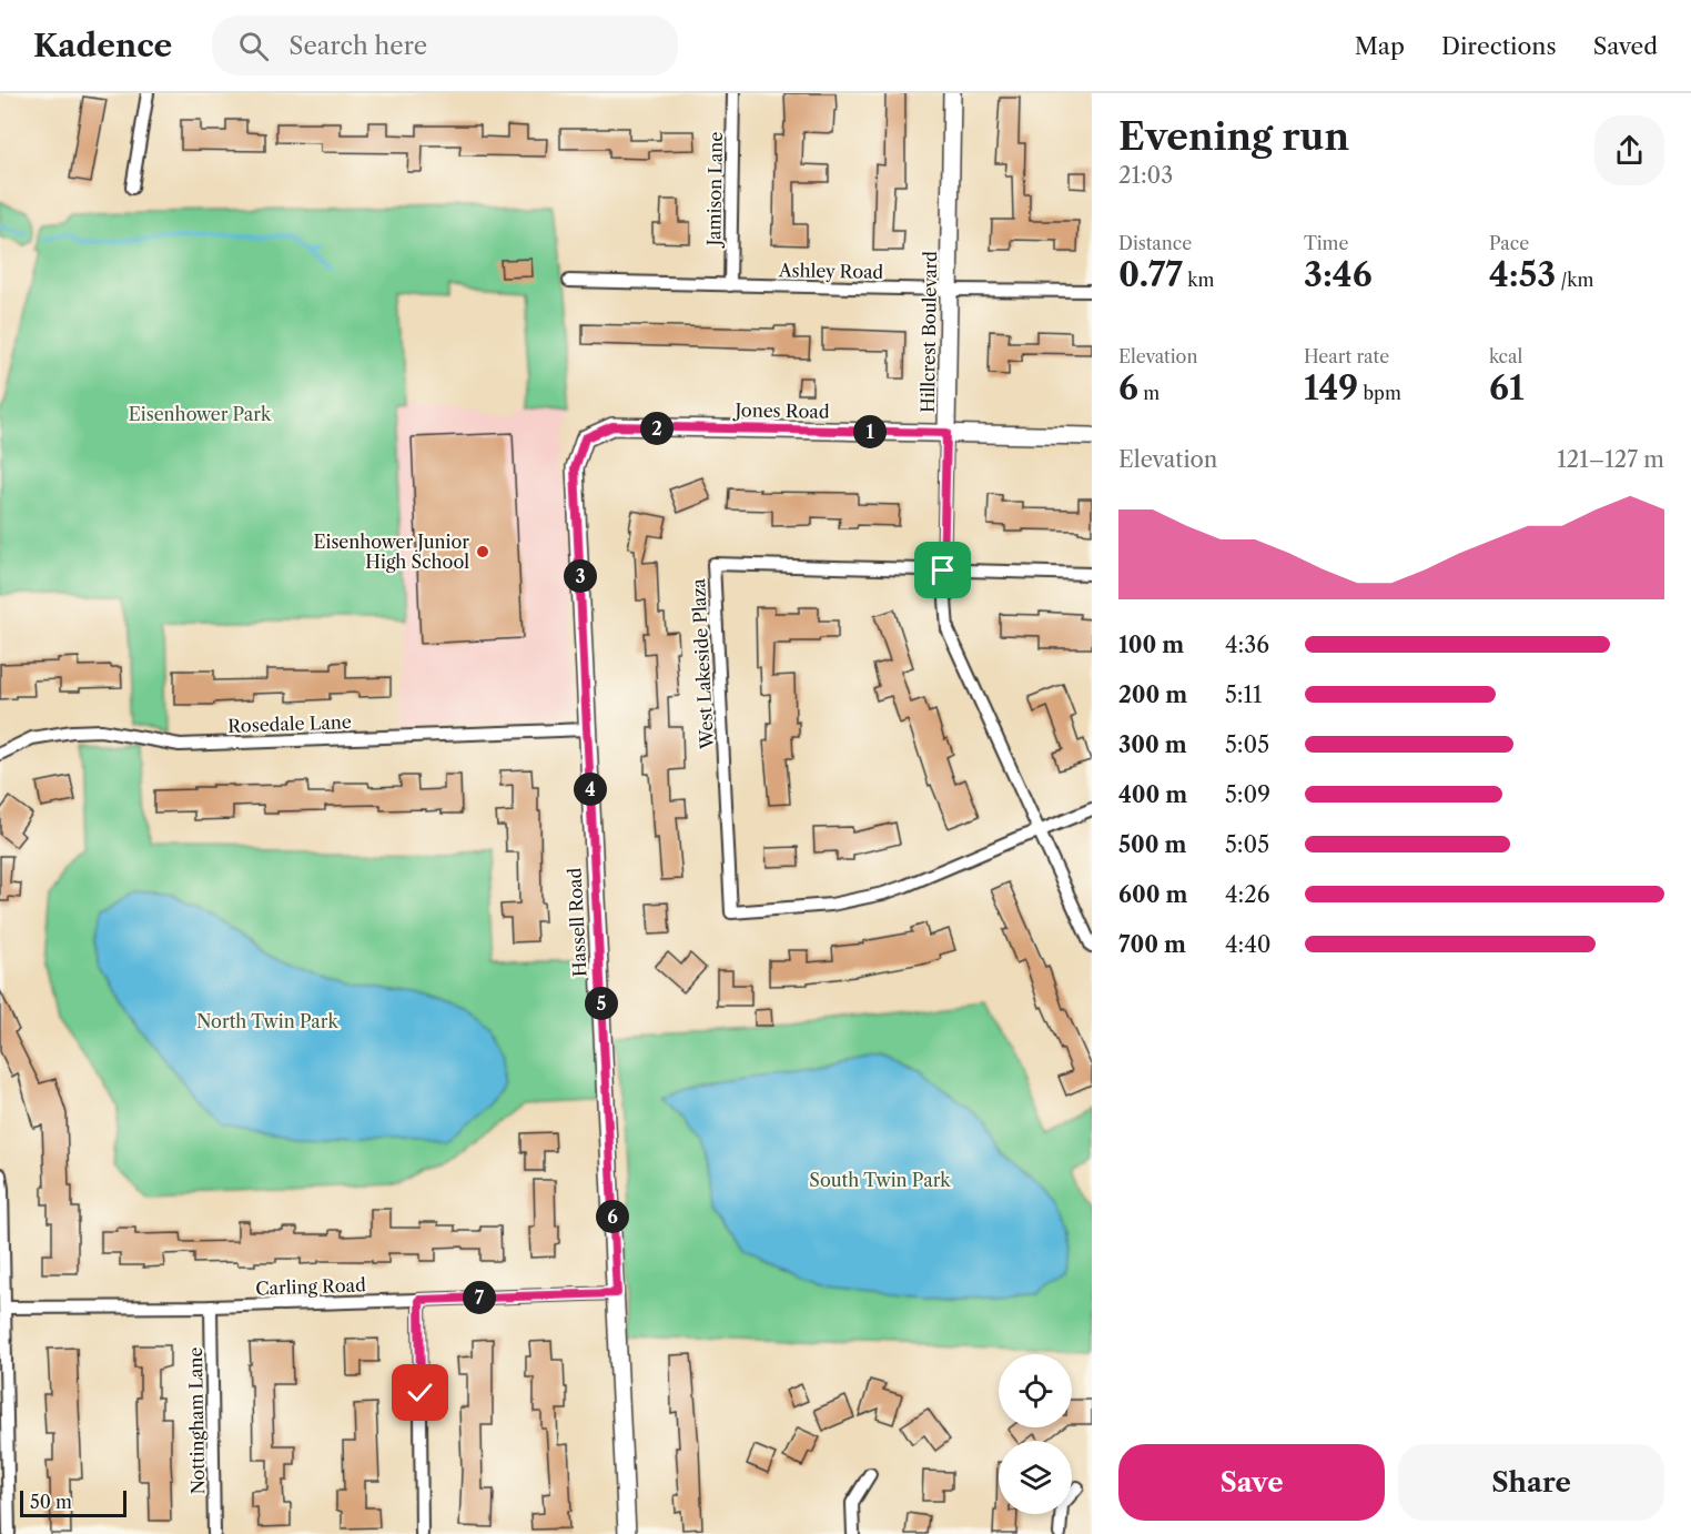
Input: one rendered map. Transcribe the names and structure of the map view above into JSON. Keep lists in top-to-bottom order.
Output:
{
  "streets": {
    "street": [
      "Jamison Lane",
      "Ashley Road",
      "Hillcrest Boulevard",
      "Jones Road",
      "West Lakeside Plaza",
      "Rosedale Lane",
      "Hassell Road",
      "Carling Road",
      "Nottingham Lane"
    ]
  },
  "crossings": [
    ["Jamison Lane", "Ashley Road"],
    ["Ashley Road", "Hillcrest Boulevard"],
    ["Hillcrest Boulevard", "Jones Road"],
    ["Hillcrest Boulevard", "West Lakeside Plaza"],
    ["Jones Road", "Hassell Road"],
    ["Rosedale Lane", "Hassell Road"],
    ["Hassell Road", "Carling Road"],
    ["Carling Road", "Nottingham Lane"]
  ],
  "parks": ["Eisenhower Park", "North Twin Park", "South Twin Park"],
  "places": ["Eisenhower Junior High School"],
  "scale_bar": "50 m",
  "page": {
    "header": "Kadence",
    "search": "Search here",
    "nav": ["Map", "Directions", "Saved"],
    "heading": ["Evening run", "21:03"],
    "stats": [
      ["Distance", "0.77 km"],
      ["Time", "3:46"],
      ["Pace", "4:53 /km"],
      ["Elevation", "6 m"],
      ["Heart rate", "149 bpm"],
      ["kcal", "61"]
    ],
    "pins": [
      "2",
      "1",
      "3",
      "4",
      "5",
      "6",
      "7"
    ],
    "chart": ["Elevation", "121–127 m"],
    "list": [
      {
        "name": "100 m",
        "note": "4:36"
      },
      {
        "name": "200 m",
        "note": "5:11"
      },
      {
        "name": "300 m",
        "note": "5:05"
      },
      {
        "name": "400 m",
        "note": "5:09"
      },
      {
        "name": "500 m",
        "note": "5:05"
      },
      {
        "name": "600 m",
        "note": "4:26"
      },
      {
        "name": "700 m",
        "note": "4:40"
      }
    ],
    "buttons": ["Save", "Share"],
    "scale": "50 m"
  }
}
